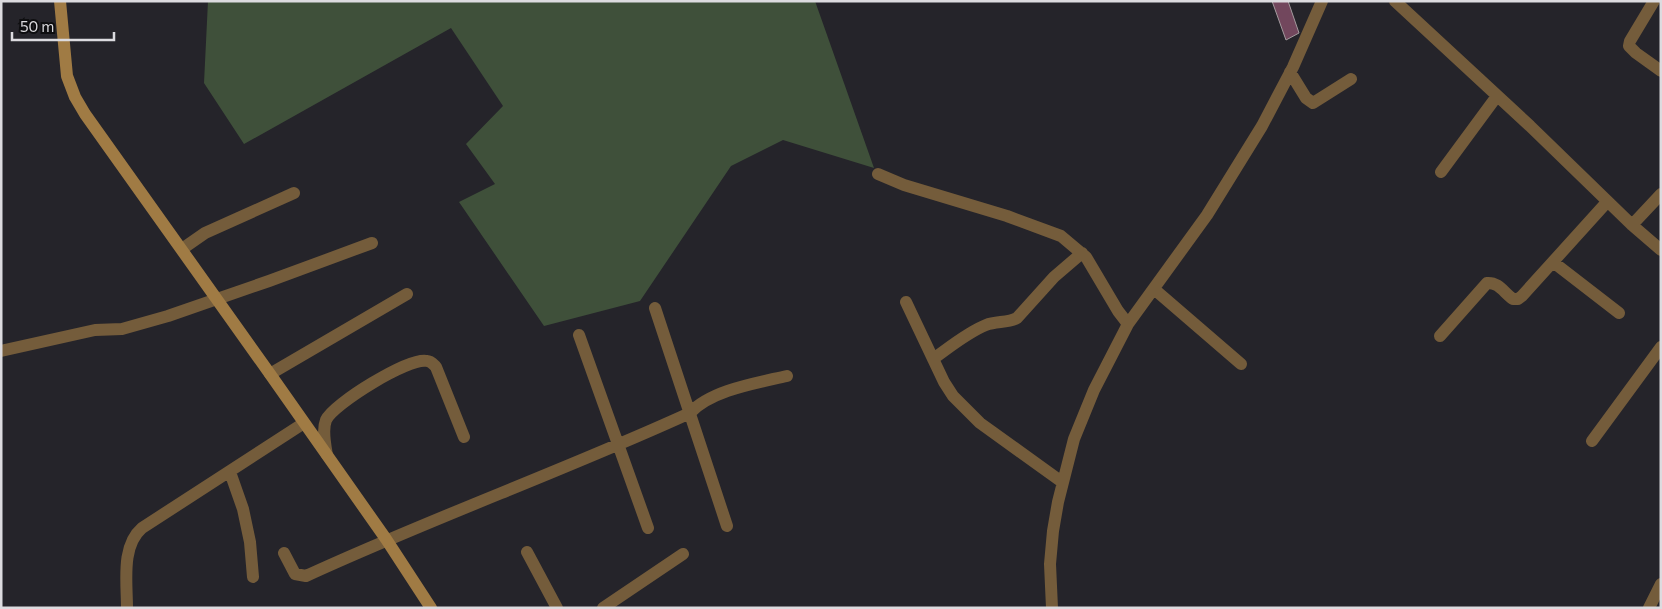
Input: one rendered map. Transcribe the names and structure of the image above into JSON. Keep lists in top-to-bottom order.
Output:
{
  "scale_bar": "50 m"
}
